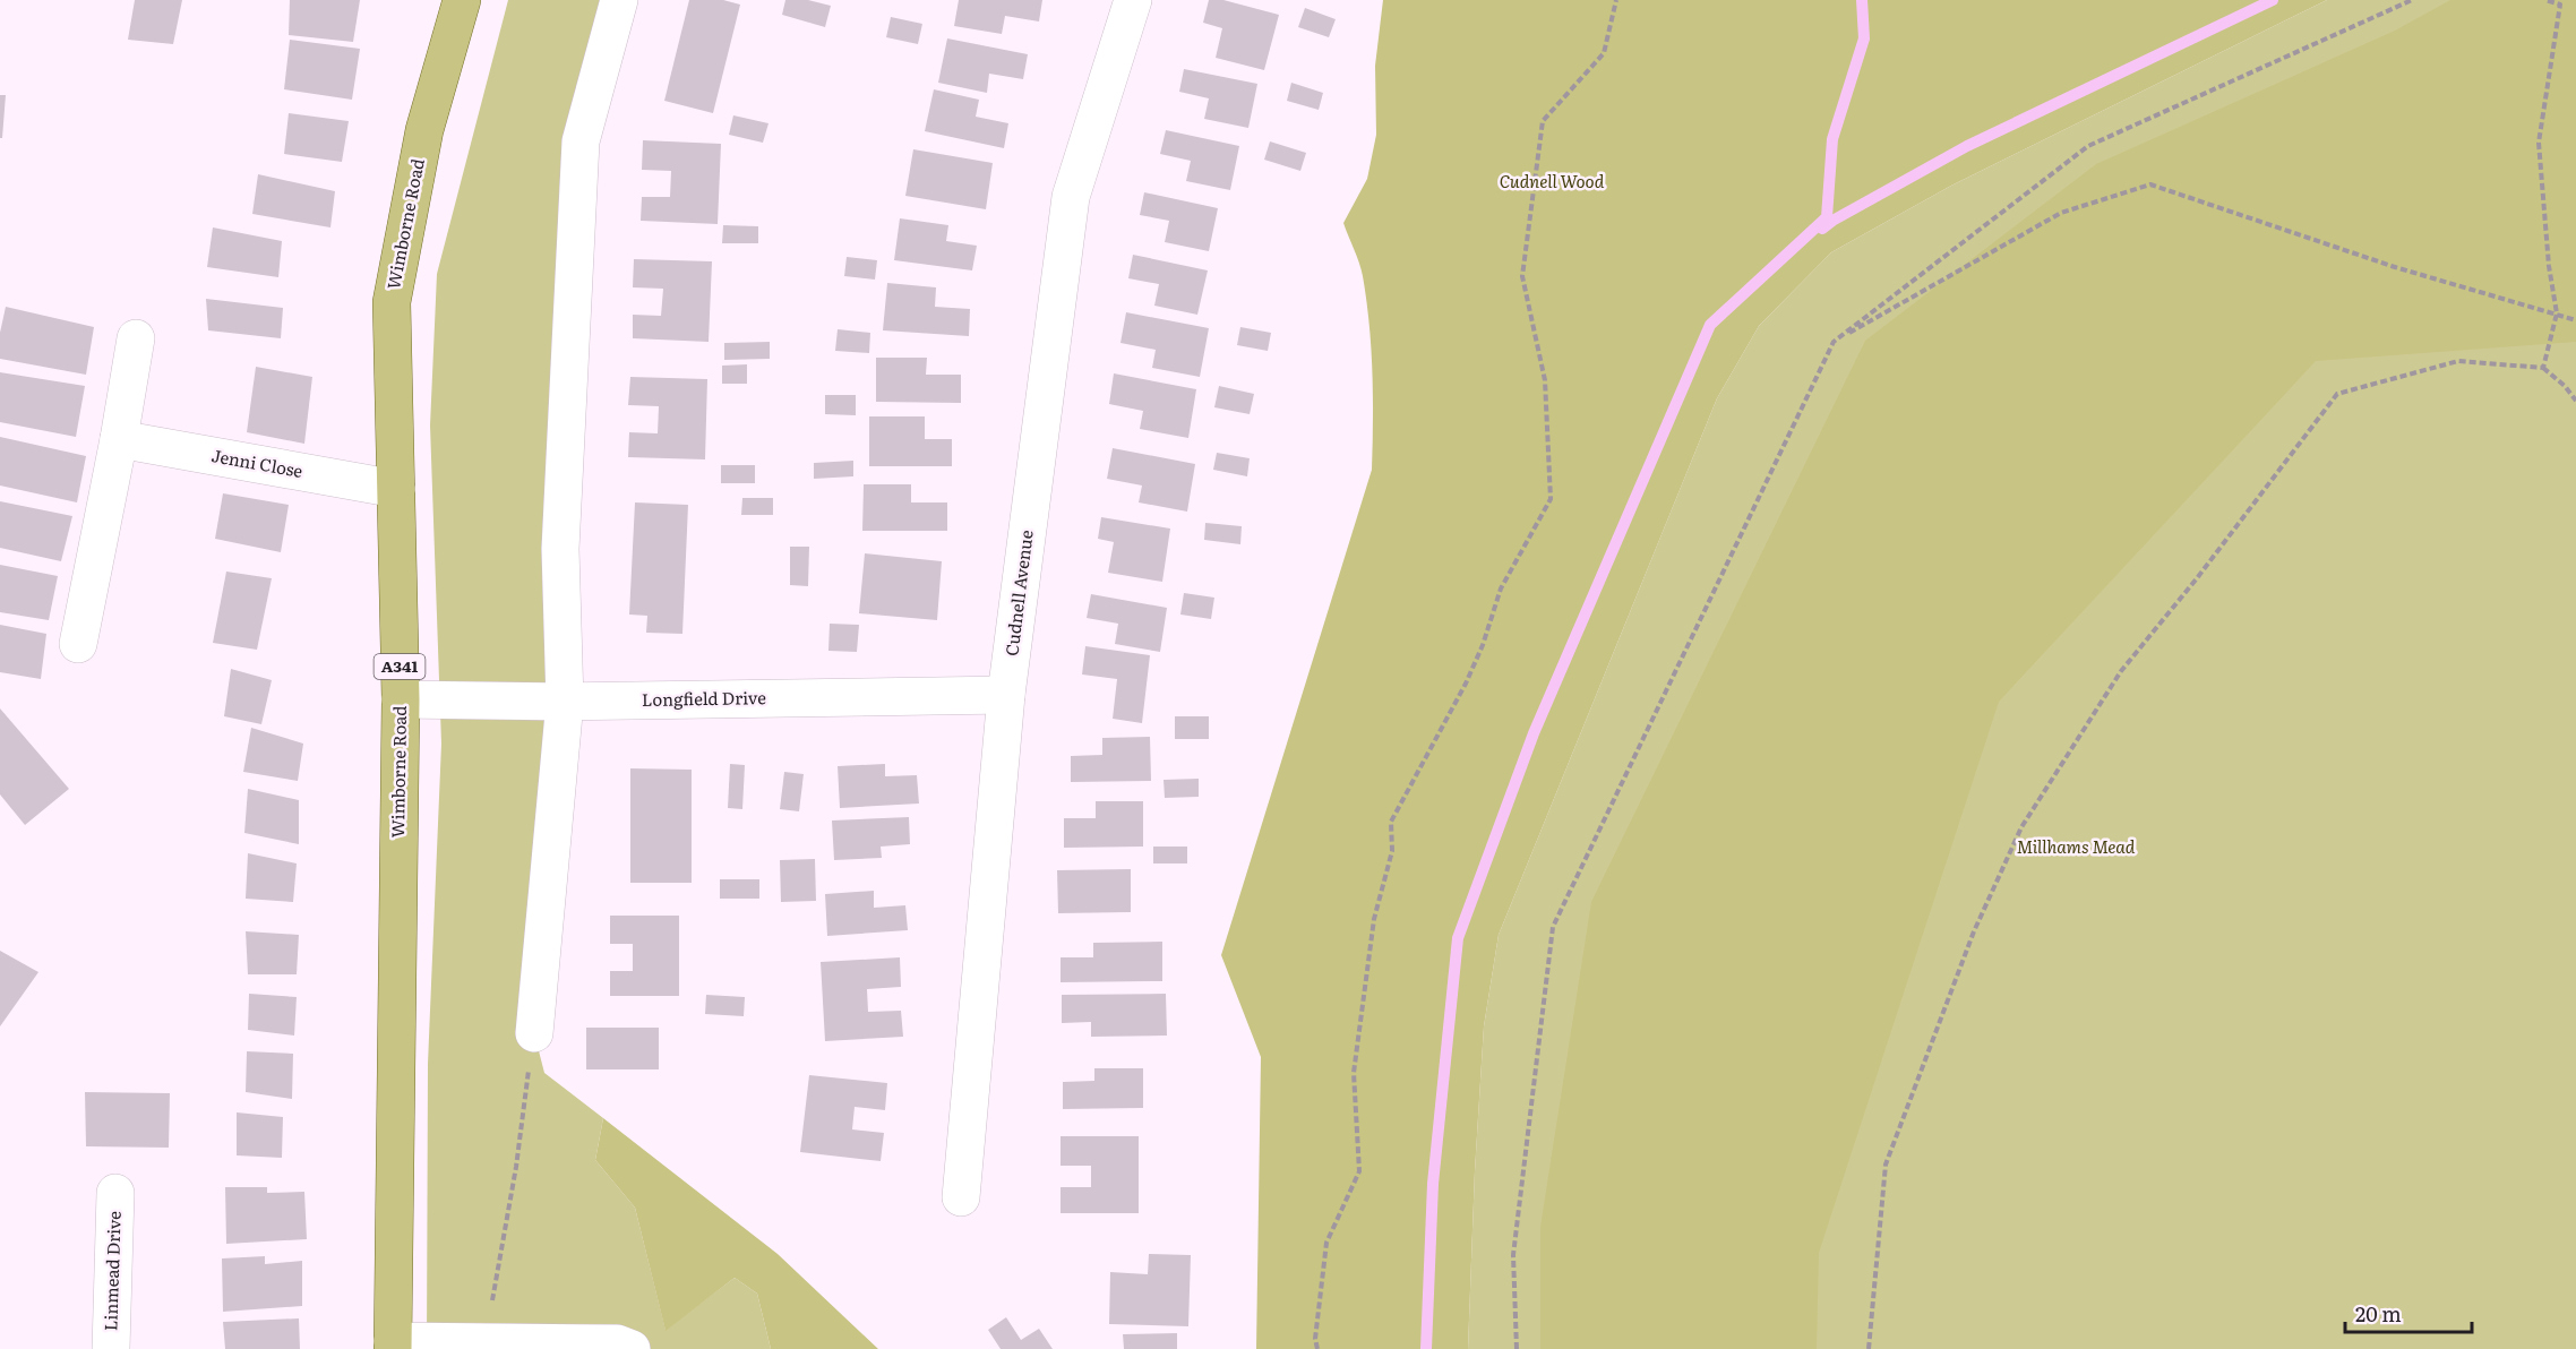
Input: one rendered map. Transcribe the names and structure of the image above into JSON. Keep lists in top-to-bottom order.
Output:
{
  "streets": {
    "main road": ["Wimborne Road", "A341"],
    "street": [
      "Jenni Close",
      "Cudnell Avenue",
      "Longfield Drive",
      "Linmead Drive"
    ]
  },
  "crossings": [
    ["Wimborne Road", "Jenni Close"],
    ["Wimborne Road", "Longfield Drive"],
    ["Cudnell Avenue", "Longfield Drive"]
  ],
  "parks": ["Cudnell Wood", "Millhams Mead"],
  "scale_bar": "20 m"
}
